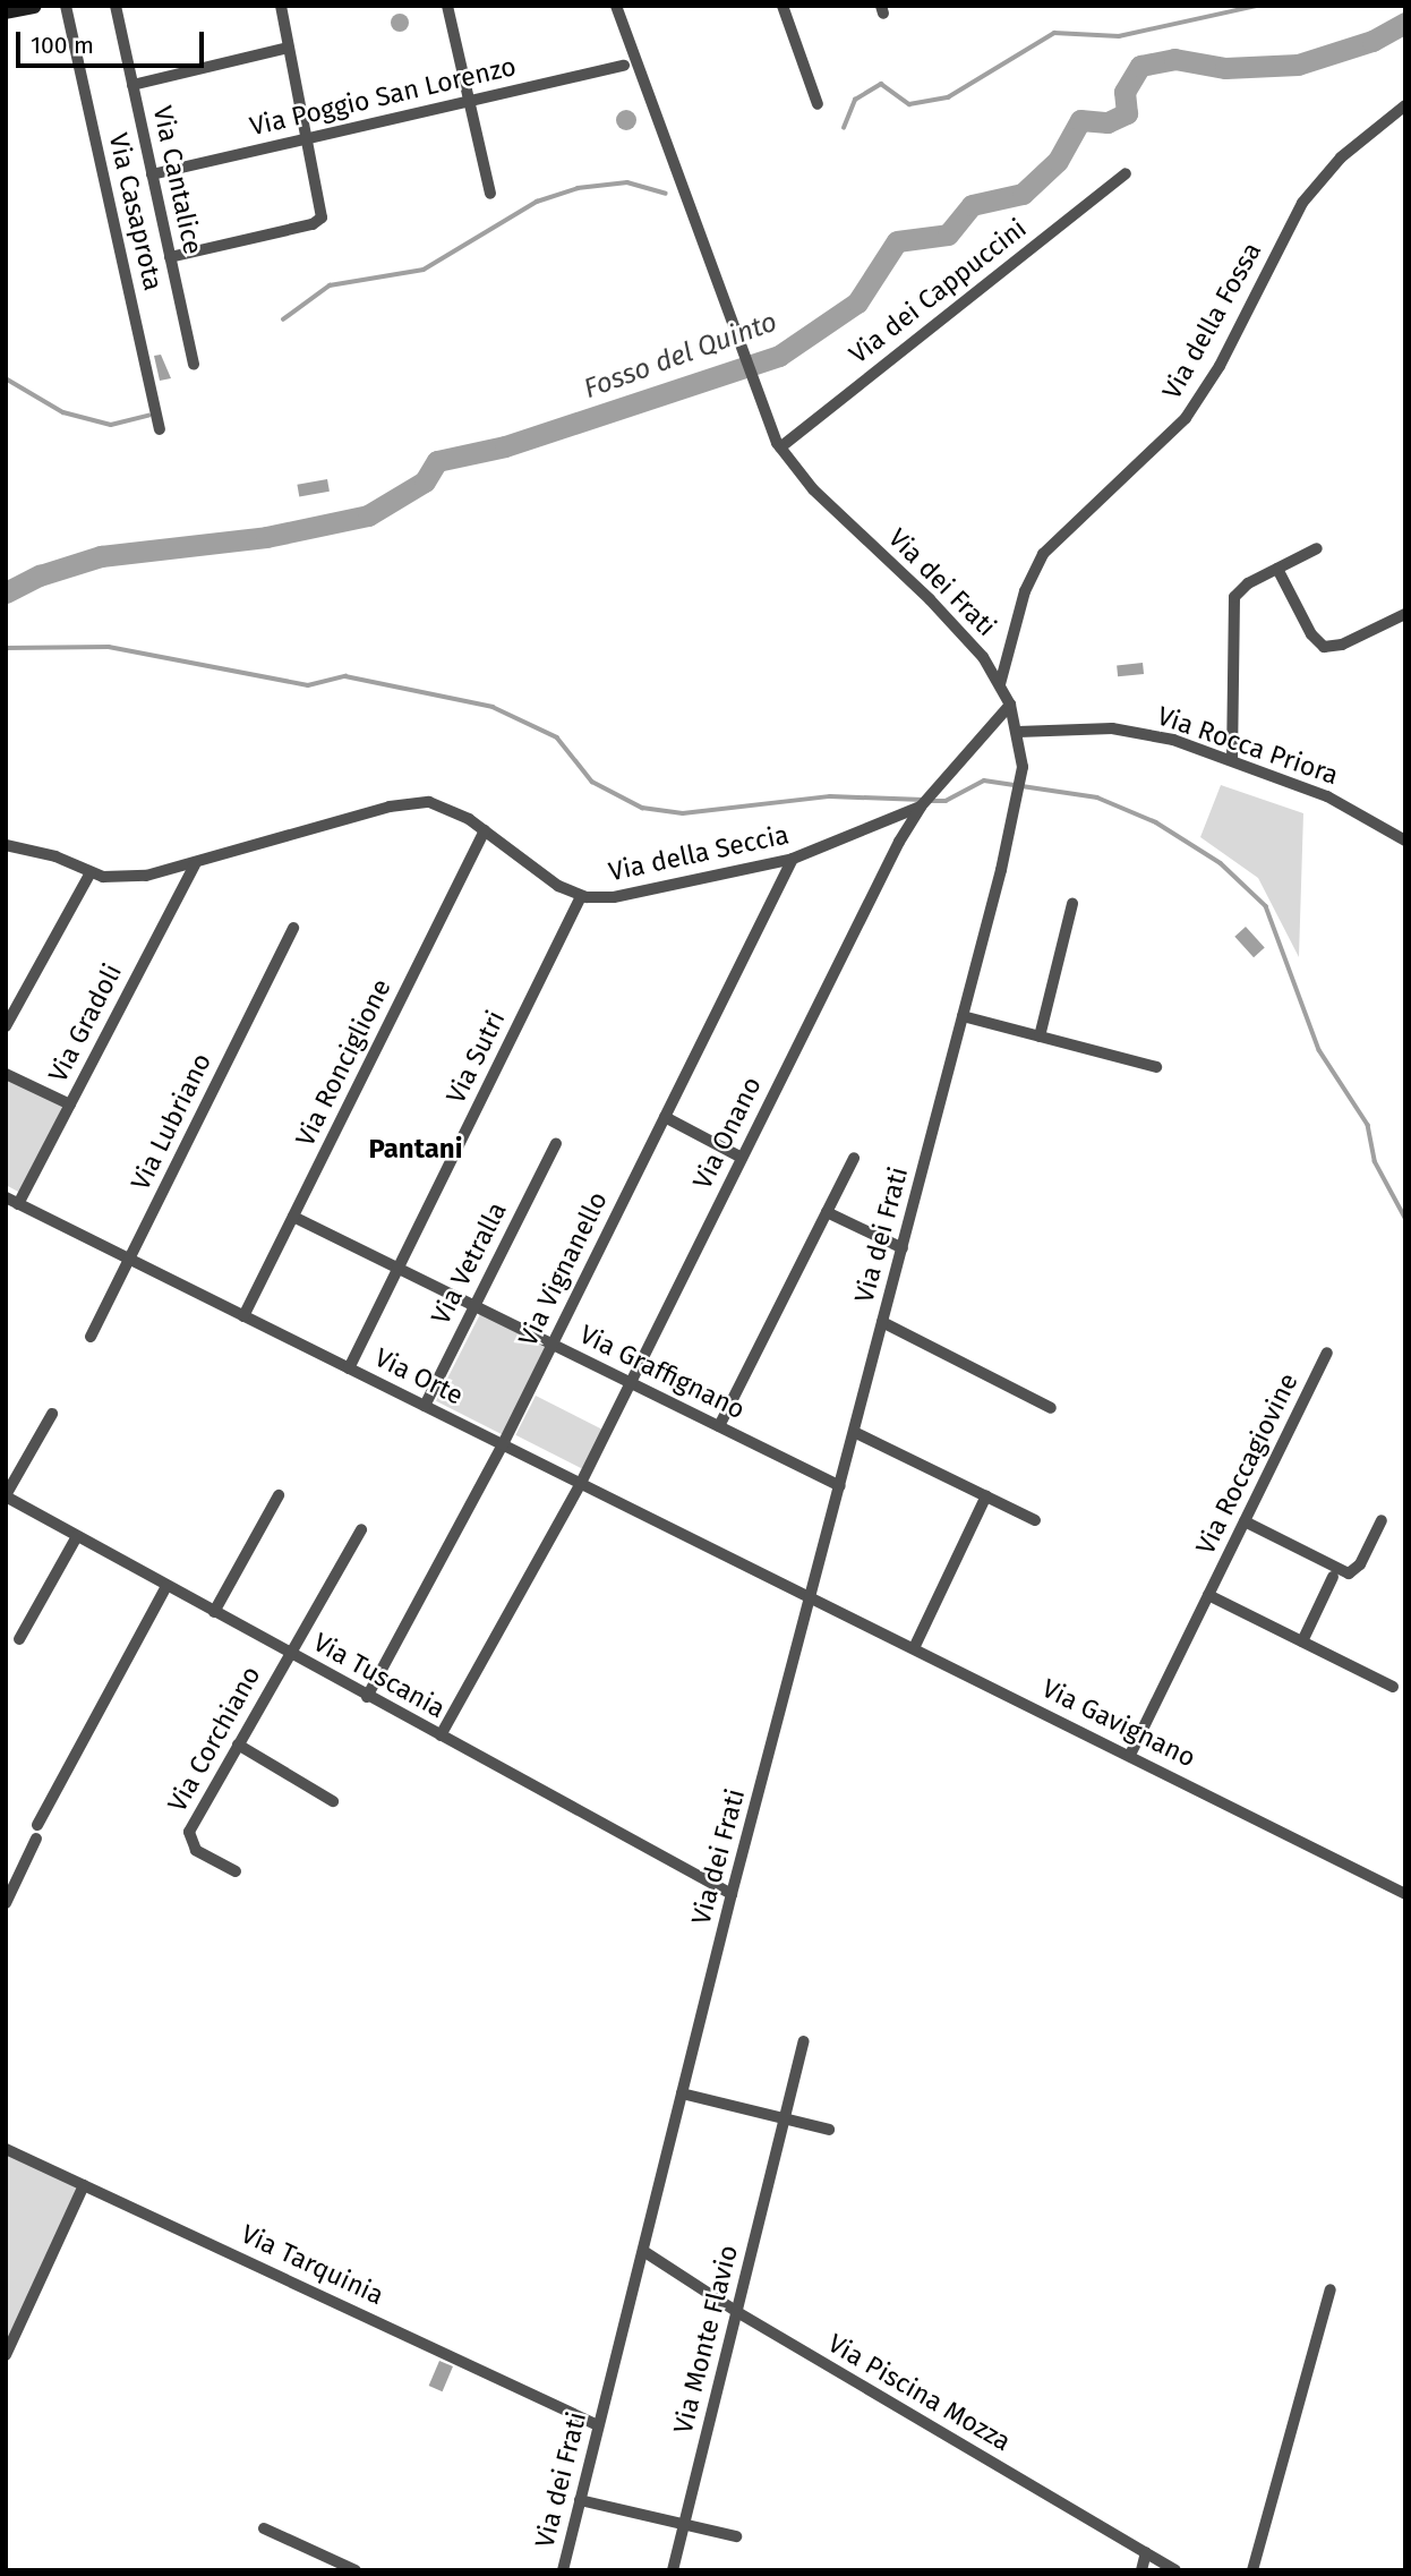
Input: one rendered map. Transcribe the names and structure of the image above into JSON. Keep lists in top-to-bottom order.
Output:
{
  "streets": {
    "street": [
      "Via Poggio San Lorenzo",
      "Via Cantalice",
      "Via Casaprota",
      "Via dei Cappuccini",
      "Via della Fossa",
      "Via dei Frati",
      "Via Rocca Priora",
      "Via della Seccia",
      "Via Gradoli",
      "Via Sutri",
      "Via Ronciglione",
      "Via Lubriano",
      "Via Onano",
      "Via Vetralla",
      "Via Vignanello",
      "Via Graffignano",
      "Via Orte",
      "Via Roccagiovine",
      "Via Tuscania",
      "Via Gavignano",
      "Via Corchiano",
      "Via Tarquinia",
      "Via Monte Flavio",
      "Via Piscina Mozza"
    ]
  },
  "crossings": [
    ["Via Poggio San Lorenzo", "Via Cantalice"],
    ["Via dei Cappuccini", "Via dei Frati"],
    ["Via della Fossa", "Via dei Frati"],
    ["Via dei Frati", "Via Rocca Priora"],
    ["Via dei Frati", "Via della Seccia"],
    ["Via dei Frati", "Via Graffignano"],
    ["Via dei Frati", "Via Orte"],
    ["Via dei Frati", "Via Tuscania"],
    ["Via dei Frati", "Via Gavignano"],
    ["Via dei Frati", "Via Tarquinia"],
    ["Via dei Frati", "Via Piscina Mozza"],
    ["Via della Seccia", "Via Gradoli"],
    ["Via della Seccia", "Via Sutri"],
    ["Via della Seccia", "Via Ronciglione"],
    ["Via della Seccia", "Via Onano"],
    ["Via della Seccia", "Via Vignanello"],
    ["Via Gradoli", "Via Orte"],
    ["Via Sutri", "Via Graffignano"],
    ["Via Sutri", "Via Orte"],
    ["Via Ronciglione", "Via Graffignano"],
    ["Via Ronciglione", "Via Orte"],
    ["Via Lubriano", "Via Orte"],
    ["Via Onano", "Via Graffignano"],
    ["Via Onano", "Via Orte"],
    ["Via Onano", "Via Tuscania"],
    ["Via Vetralla", "Via Graffignano"],
    ["Via Vetralla", "Via Orte"],
    ["Via Vignanello", "Via Graffignano"],
    ["Via Vignanello", "Via Orte"],
    ["Via Vignanello", "Via Tuscania"],
    ["Via Orte", "Via Gavignano"],
    ["Via Roccagiovine", "Via Gavignano"],
    ["Via Tuscania", "Via Corchiano"],
    ["Via Monte Flavio", "Via Piscina Mozza"]
  ],
  "districts": ["Pantani"],
  "water": ["Fosso del Quinto"],
  "scale_bar": "100 m"
}
